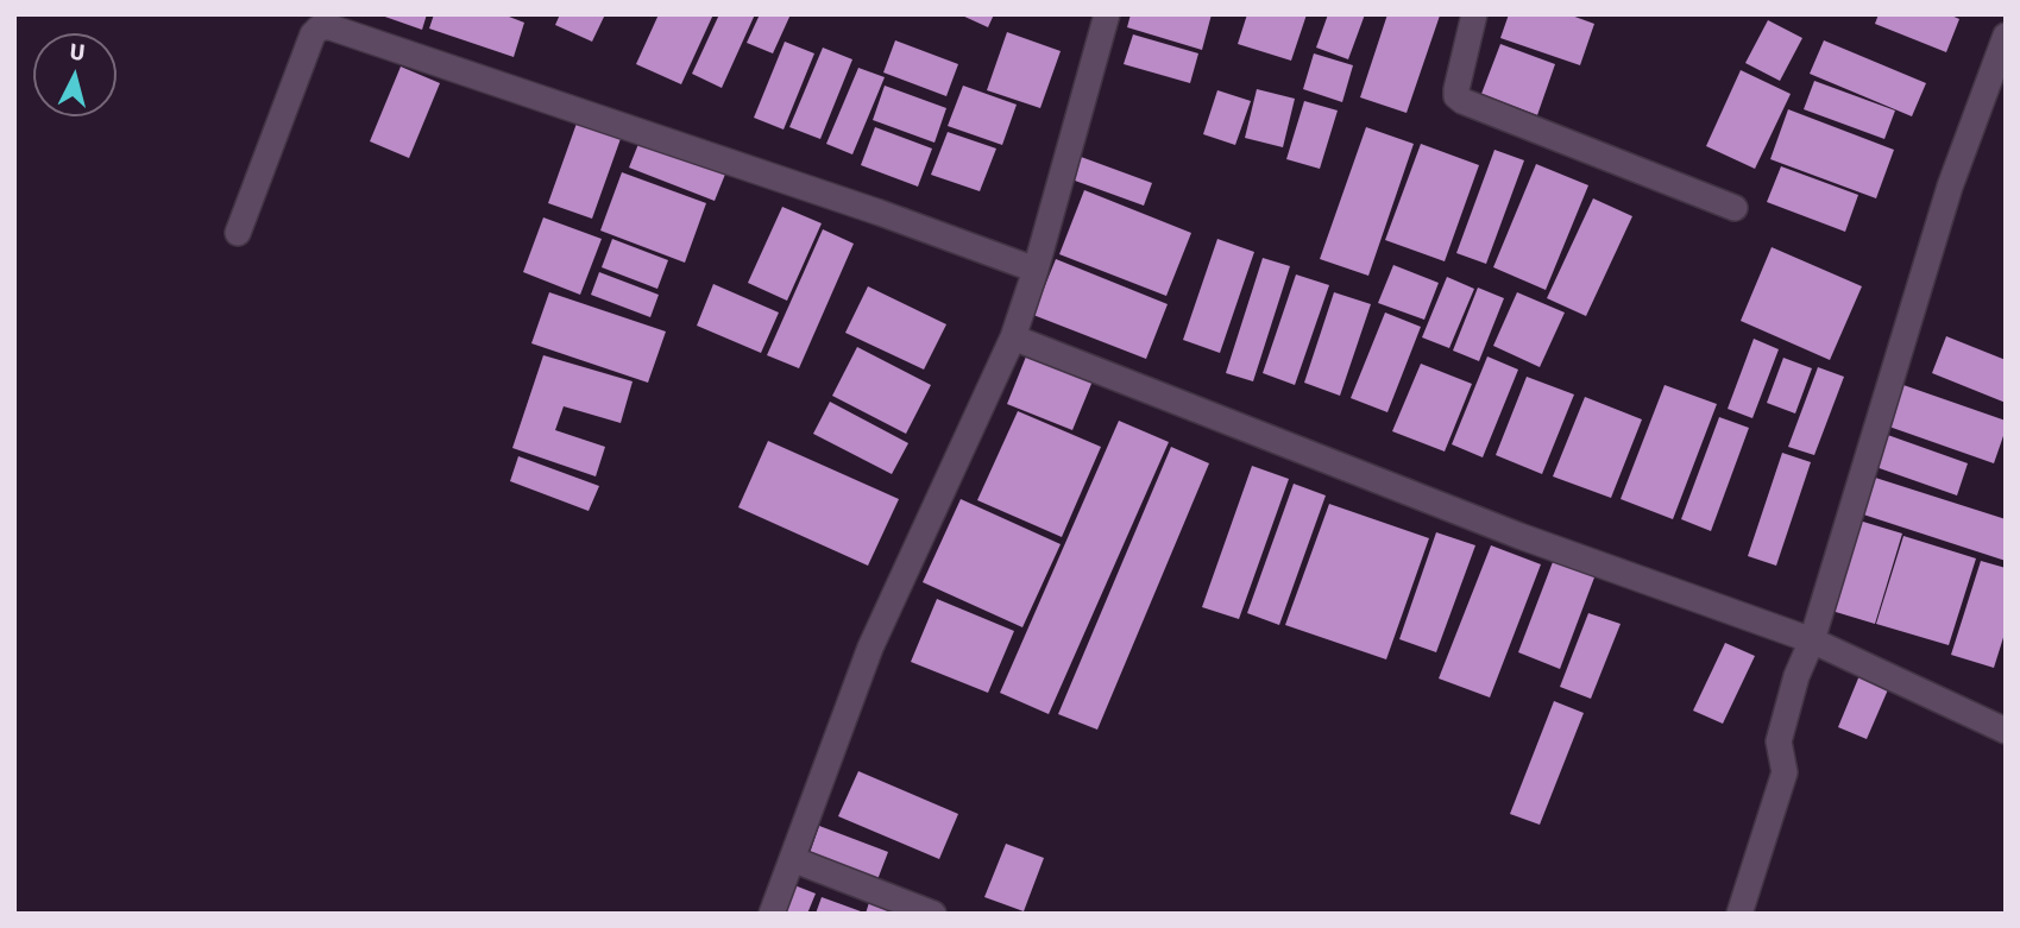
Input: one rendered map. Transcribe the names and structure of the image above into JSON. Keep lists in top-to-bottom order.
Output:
{
  "north": "top"
}
